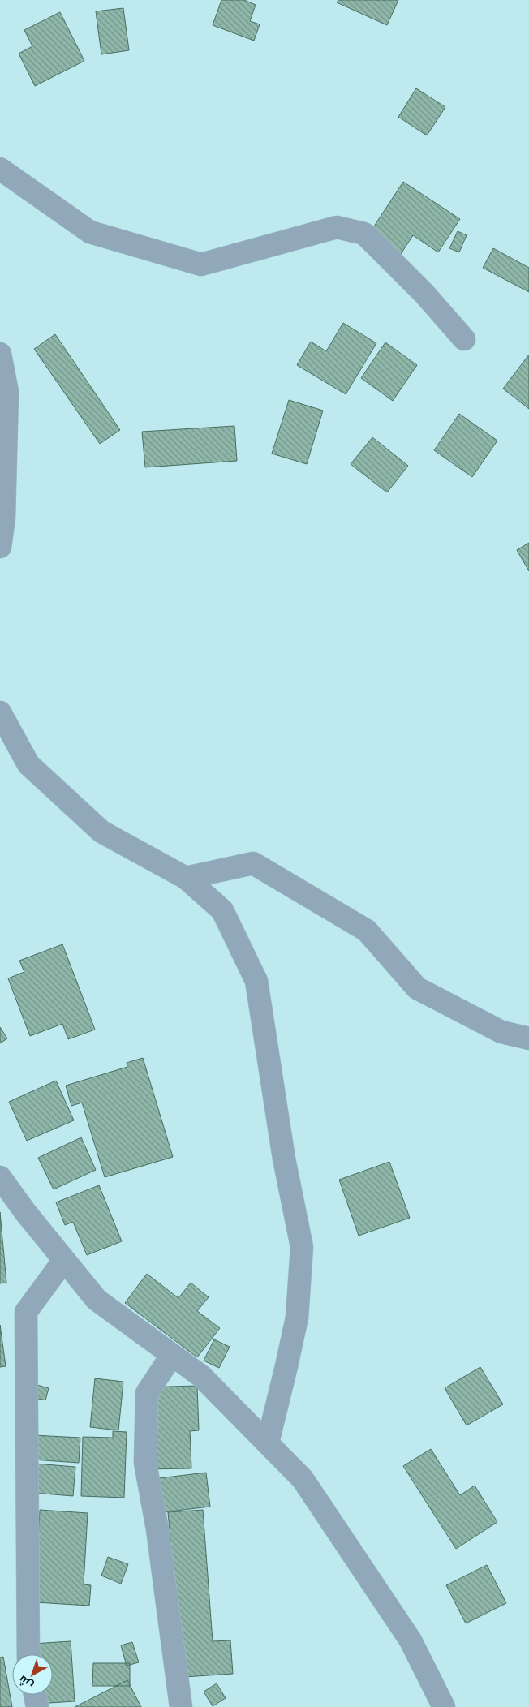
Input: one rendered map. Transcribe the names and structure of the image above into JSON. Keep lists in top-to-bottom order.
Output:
{
  "north": "bottom left"
}
